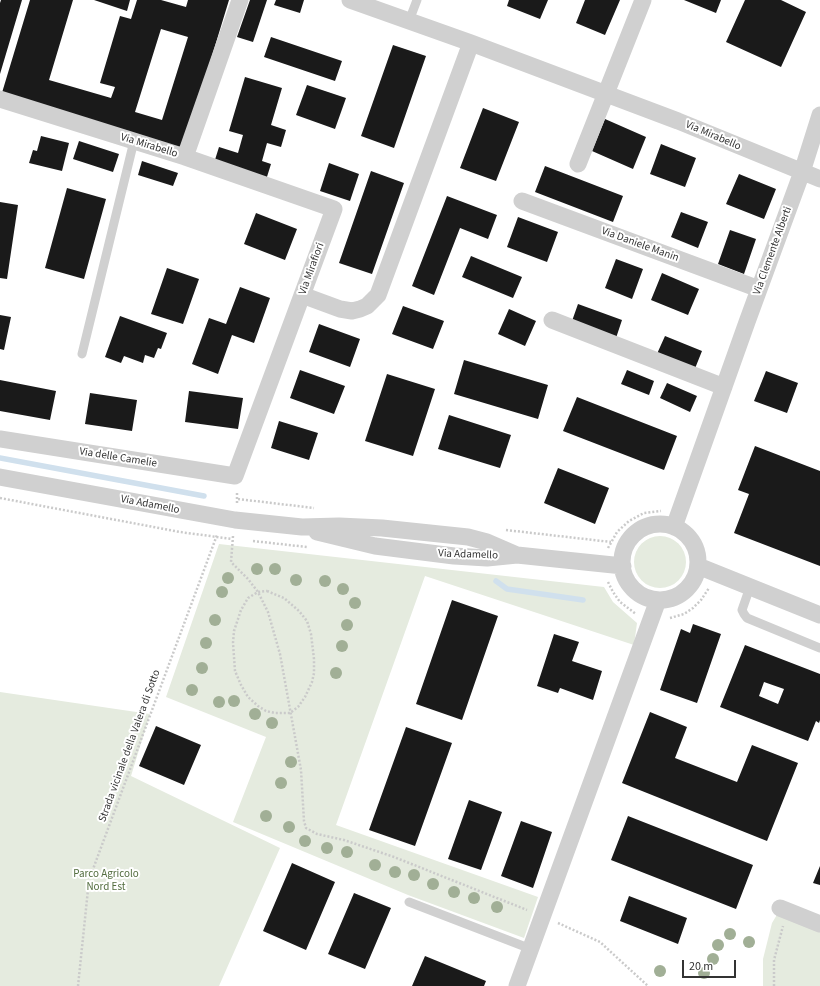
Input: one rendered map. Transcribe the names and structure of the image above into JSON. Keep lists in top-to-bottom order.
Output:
{
  "streets": {
    "street": [
      "Via Mirabello",
      "Via Daniele Manin",
      "Via Clemente Alberti",
      "Via Mirafiori",
      "Via delle Camelie",
      "Via Adamello"
    ],
    "path": ["Strada vicinale della Valera di Sotto"]
  },
  "crossings": [
    ["Via Mirabello", "Via Clemente Alberti"],
    ["Via Mirabello", "Via Mirafiori"],
    ["Via Daniele Manin", "Via Clemente Alberti"],
    ["Via Clemente Alberti", "Via Adamello"],
    ["Via Mirafiori", "Via delle Camelie"],
    ["Via Adamello", "Strada vicinale della Valera di Sotto"]
  ],
  "parks": ["Parco Agricolo Nord Est"],
  "scale_bar": "20 m"
}
